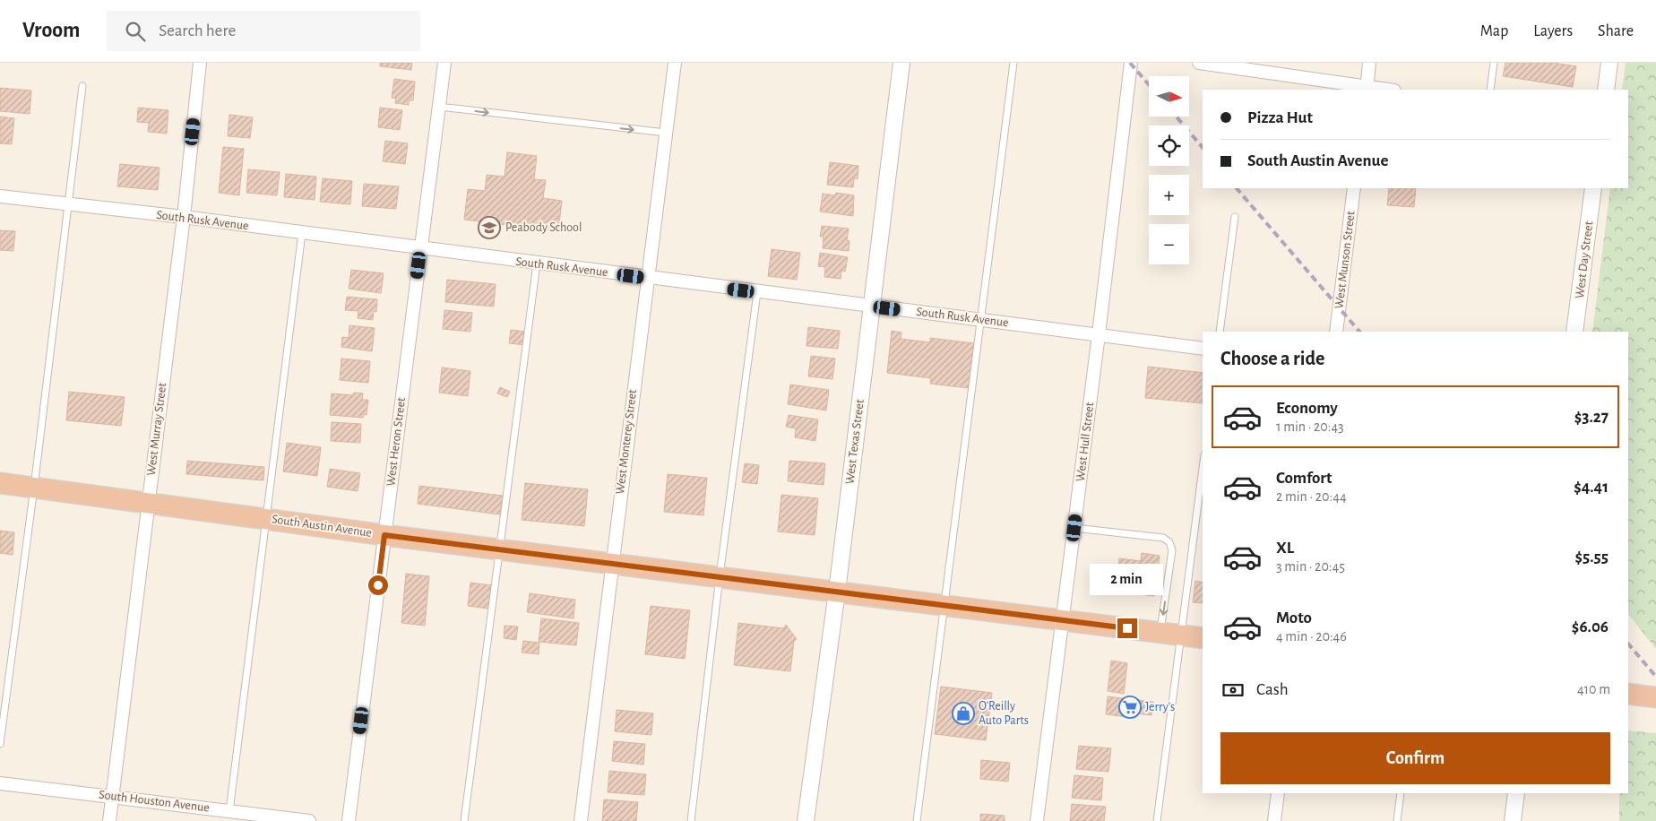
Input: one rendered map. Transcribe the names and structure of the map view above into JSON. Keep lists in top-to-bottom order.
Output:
{
  "streets": {
    "highway": ["South Austin Avenue"],
    "street": [
      "South Rusk Avenue",
      "West Munson Street",
      "West Day Street",
      "West Murray Street",
      "West Heron Street",
      "West Monterey Street",
      "West Texas Street",
      "West Hull Street",
      "South Houston Avenue"
    ]
  },
  "crossings": [
    ["South Rusk Avenue", "West Murray Street"],
    ["South Rusk Avenue", "West Heron Street"],
    ["South Rusk Avenue", "West Monterey Street"],
    ["South Rusk Avenue", "West Texas Street"],
    ["South Rusk Avenue", "West Hull Street"],
    ["West Murray Street", "South Austin Avenue"],
    ["West Murray Street", "South Houston Avenue"],
    ["West Heron Street", "South Austin Avenue"],
    ["West Monterey Street", "South Austin Avenue"],
    ["West Texas Street", "South Austin Avenue"],
    ["West Hull Street", "South Austin Avenue"]
  ],
  "places": {
    "school or university": ["Peabody School"],
    "supermarket": ["Jerry's"],
    "shop": ["O'Reilly Auto Parts"]
  },
  "north": "right",
  "page": {
    "header": "Vroom",
    "search": "Search here",
    "nav": ["Map", "Layers", "Share"],
    "map_buttons": ["+", "−"],
    "banner": ["Pizza Hut", "South Austin Avenue"],
    "heading": "Choose a ride",
    "list": [
      {
        "name": "Economy",
        "note": "1 min · 20:43",
        "value": "$3.27"
      },
      {
        "name": "Comfort",
        "note": "2 min · 20:44",
        "value": "$4.41"
      },
      {
        "name": "XL",
        "note": "3 min · 20:45",
        "value": "$5.55"
      },
      {
        "name": "Moto",
        "note": "4 min · 20:46",
        "value": "$6.06"
      }
    ],
    "bubble": "2 min",
    "pay": ["Cash", "410 m"],
    "buttons": "Confirm"
  }
}
